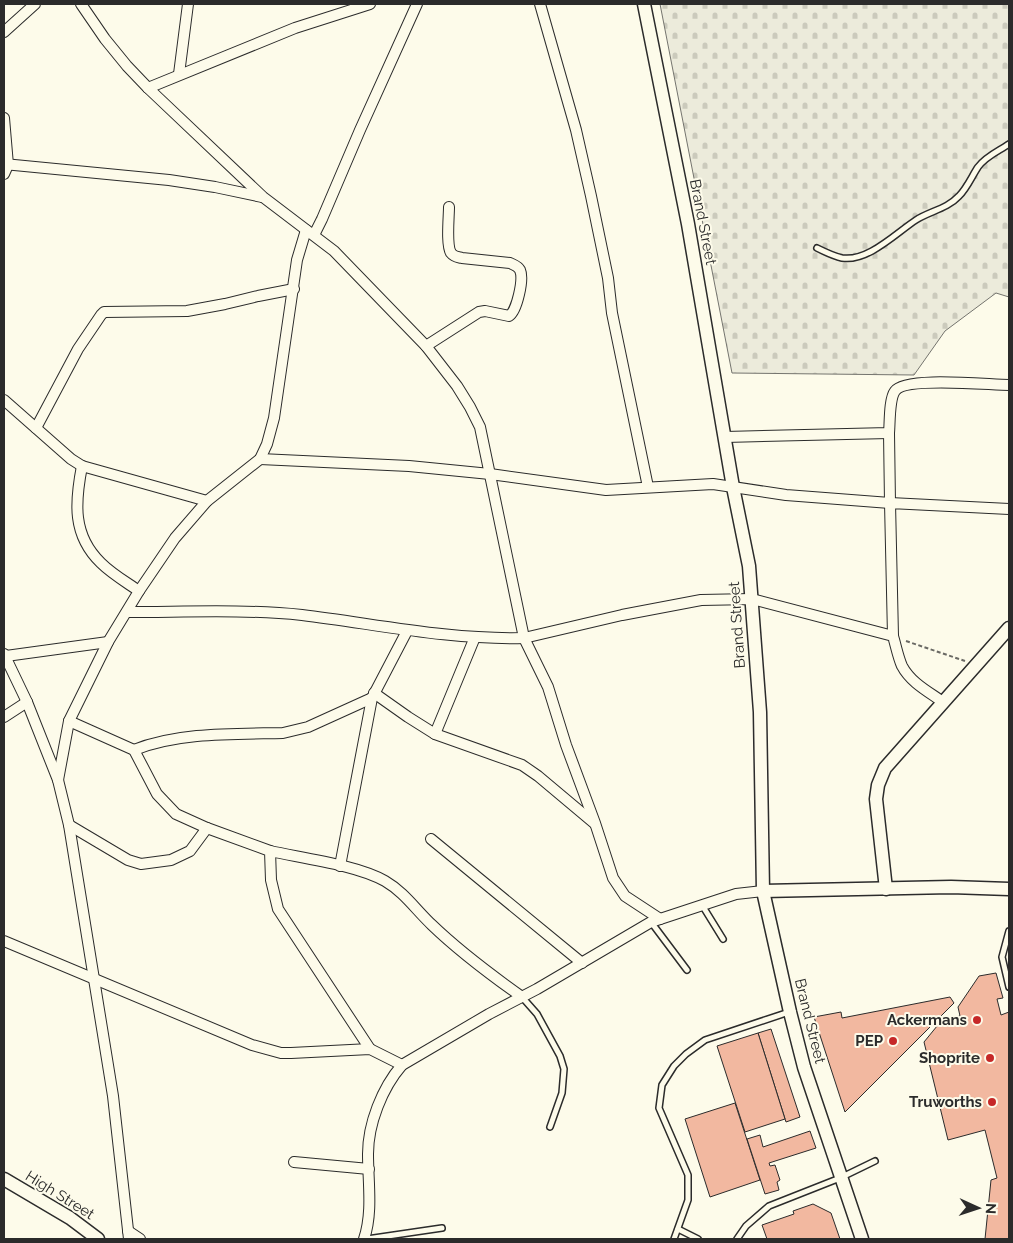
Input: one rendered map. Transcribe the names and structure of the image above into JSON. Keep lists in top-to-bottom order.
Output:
{
  "streets": {
    "street": ["Brand Street", "High Street"]
  },
  "places": [
    "Ackermans",
    "PEP",
    "Shoprite",
    "Truworths"
  ],
  "north": "right"
}
